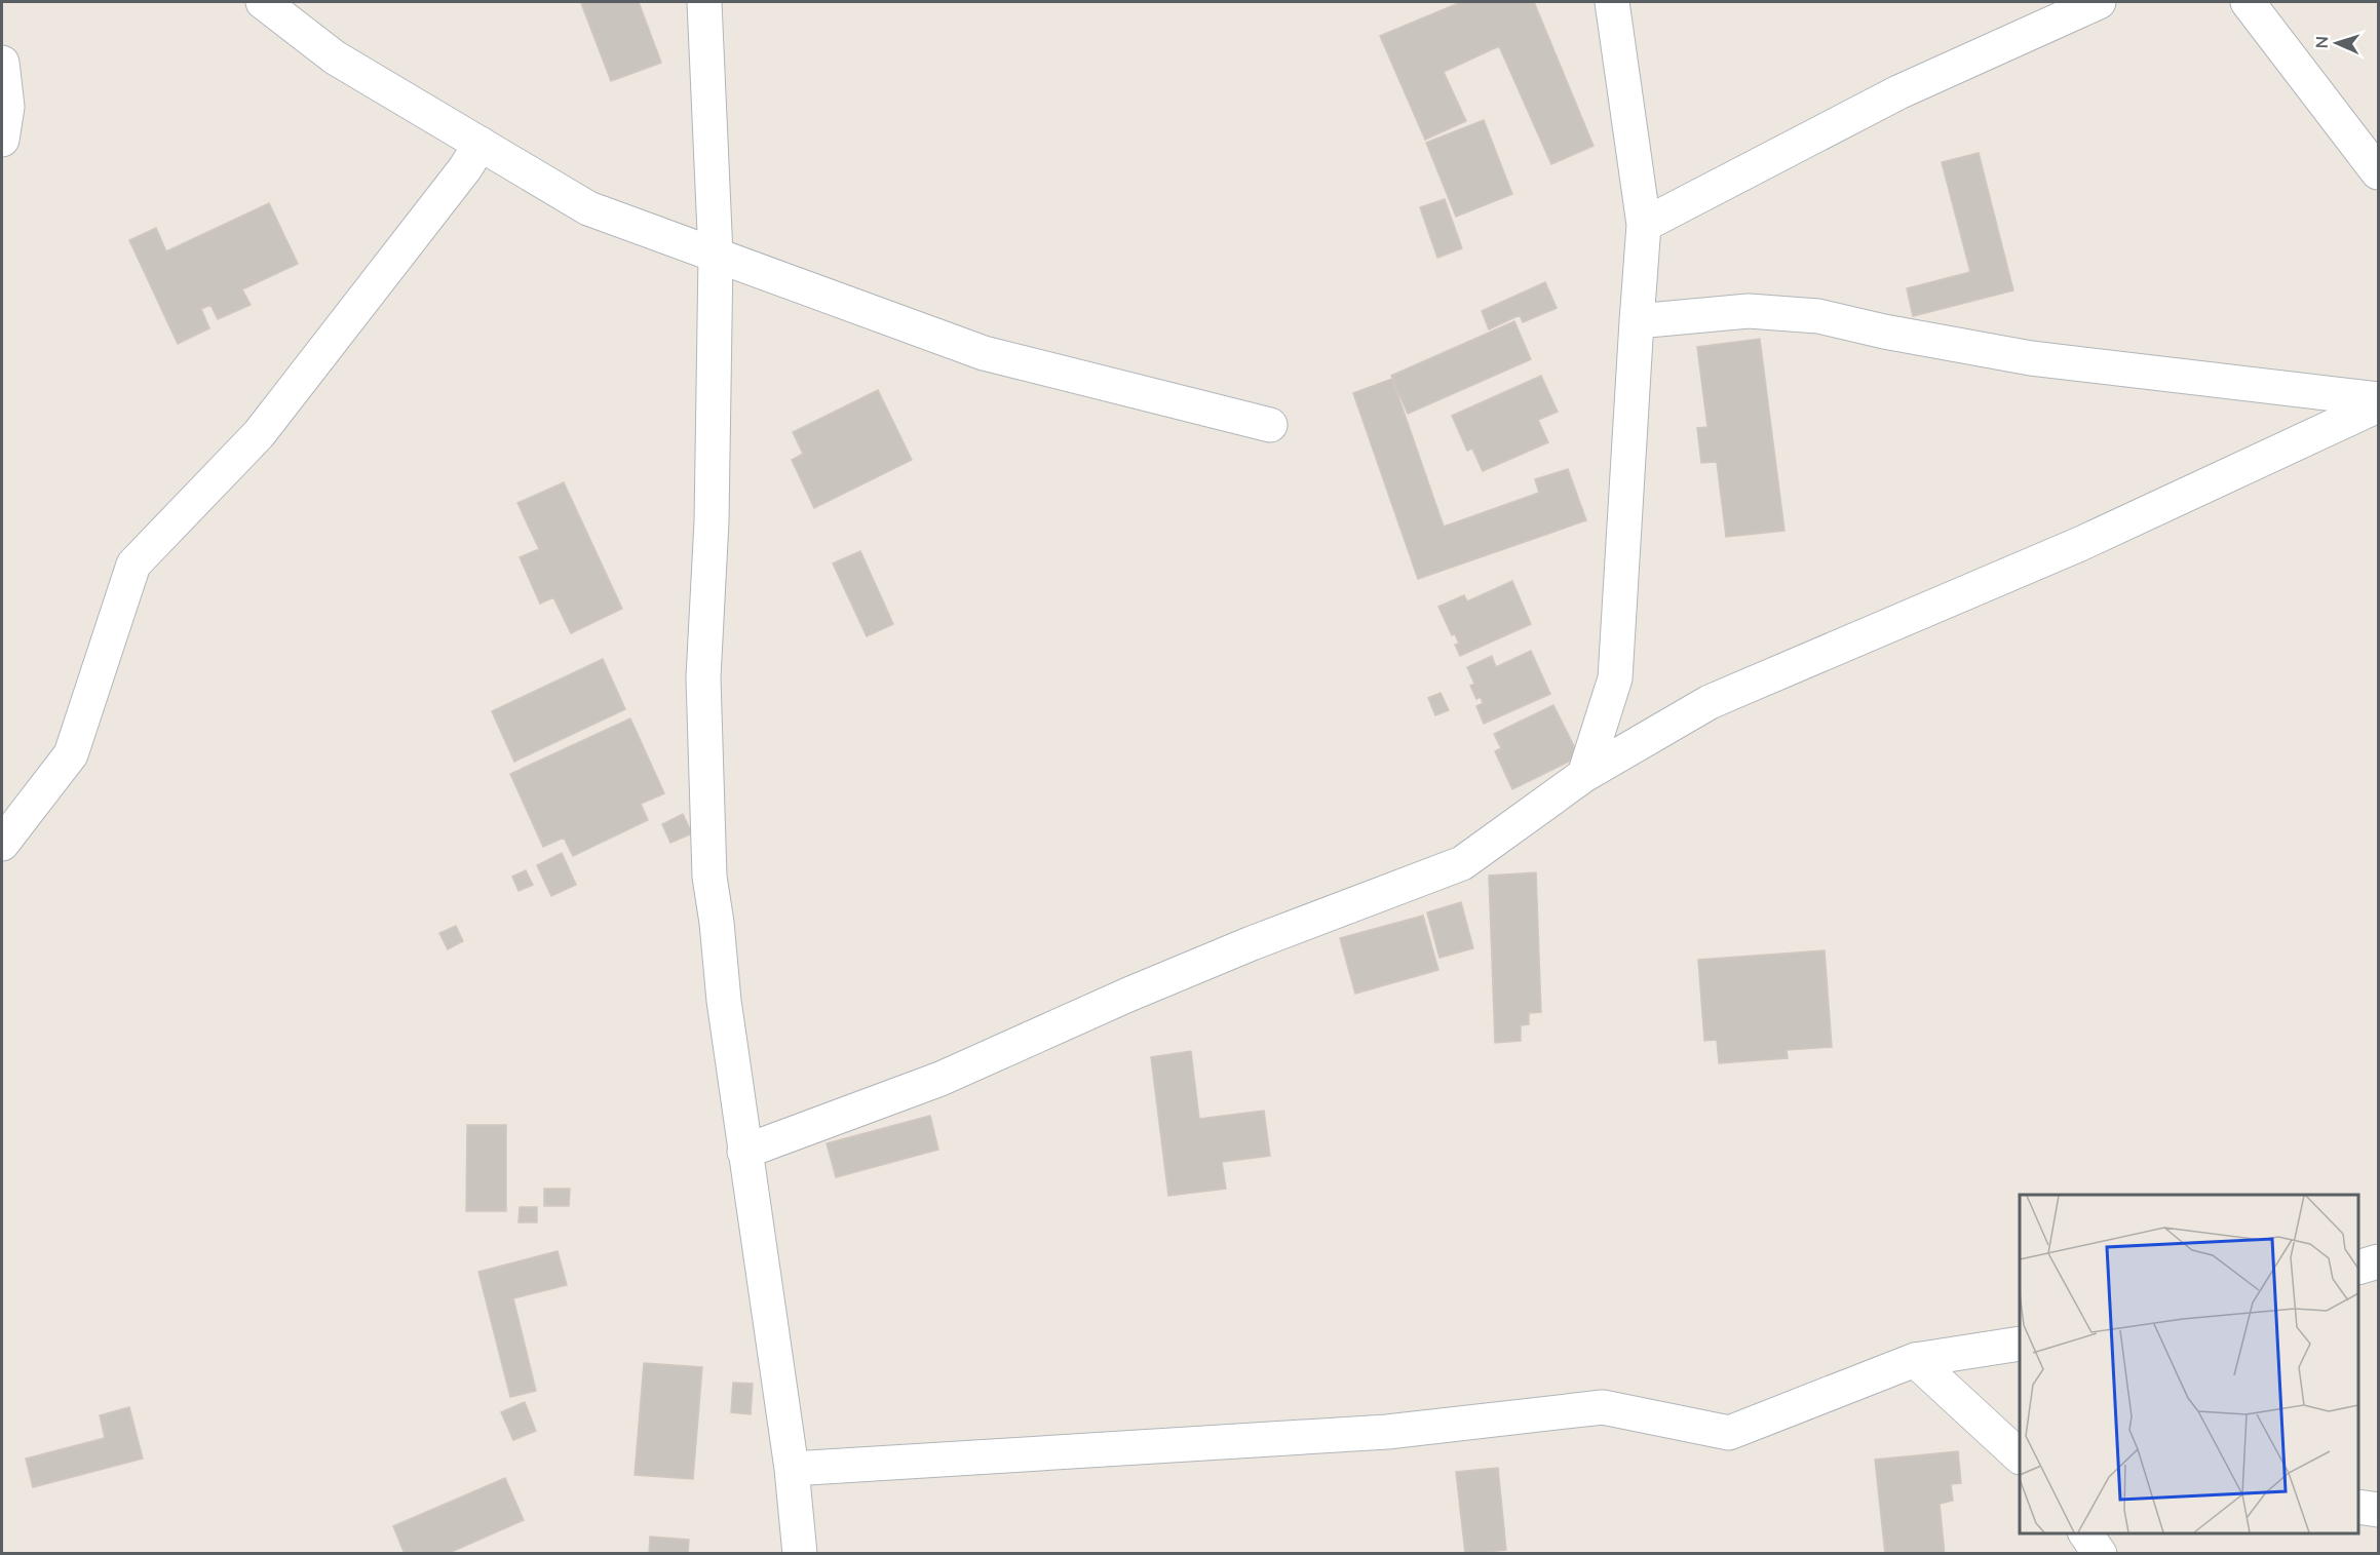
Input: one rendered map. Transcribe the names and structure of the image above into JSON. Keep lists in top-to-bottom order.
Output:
{
  "north": "left"
}
